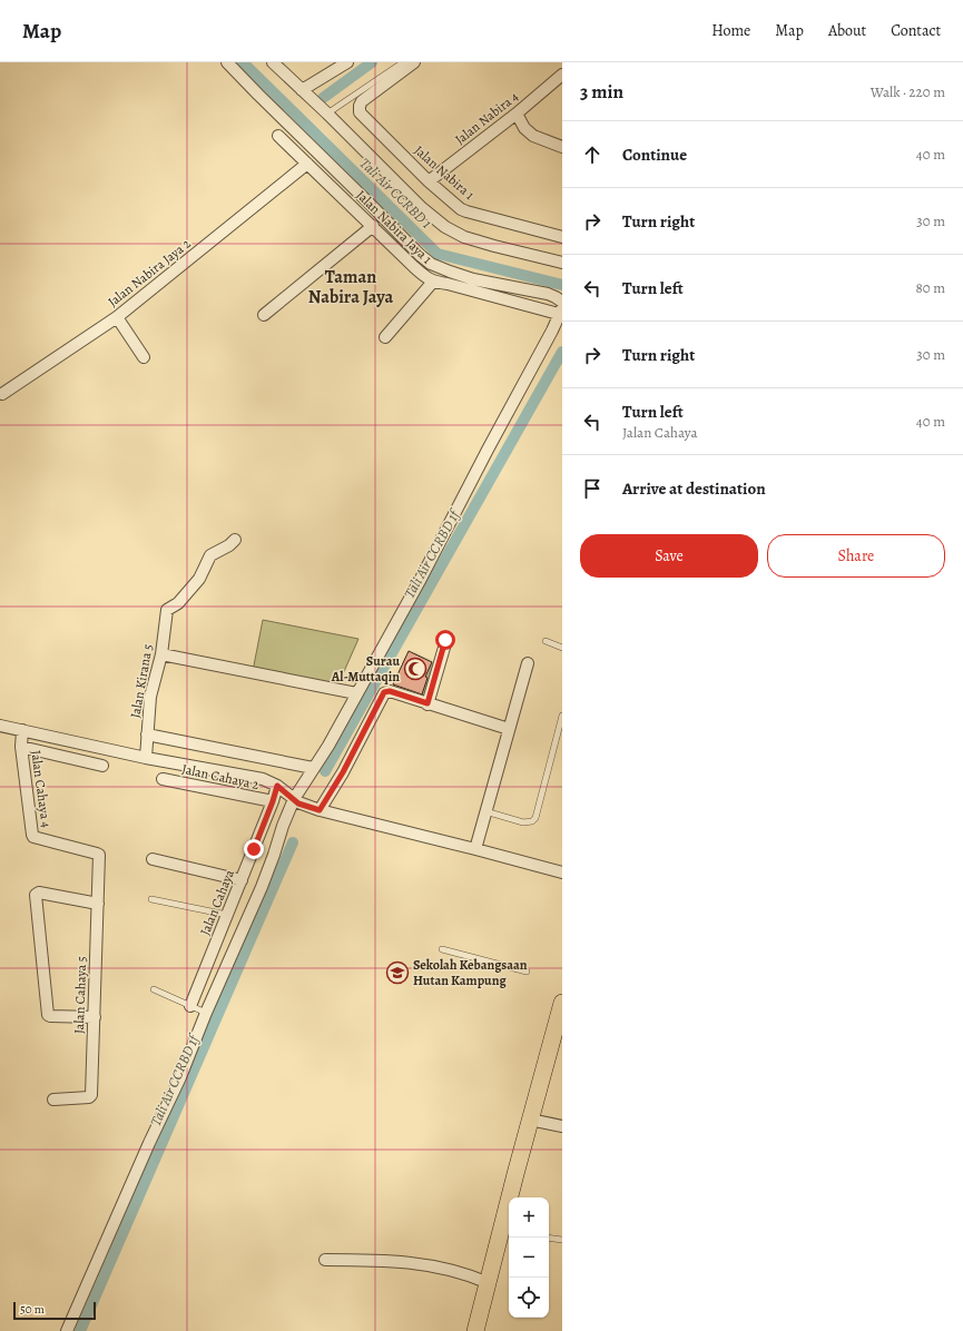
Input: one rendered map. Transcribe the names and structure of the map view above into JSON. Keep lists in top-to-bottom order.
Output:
{
  "streets": {
    "street": [
      "Jalan Nabira 4",
      "Jalan Nabira 1",
      "Jalan Nabira Jaya 1",
      "Jalan Nabira Jaya 2",
      "Jalan Kirana 5",
      "Jalan Cahaya 2",
      "Jalan Cahaya 4",
      "Jalan Cahaya",
      "Jalan Cahaya 5"
    ]
  },
  "crossings": [
    ["Jalan Nabira 4", "Jalan Nabira 1"],
    ["Jalan Nabira Jaya 1", "Jalan Nabira Jaya 2"],
    ["Jalan Cahaya 2", "Jalan Cahaya"],
    ["Jalan Cahaya 4", "Jalan Cahaya 5"]
  ],
  "districts": ["Taman Nabira Jaya"],
  "water": ["Tali Air CCRBD 1", "Tali Air CCRBD 1f"],
  "places": {
    "mosque": ["Surau Al-Muttaqin"],
    "school or university": ["Sekolah Kebangsaan Hutan Kampung"]
  },
  "scale_bar": "50 m",
  "page": {
    "header": "Map",
    "nav": [
      "Home",
      "Map",
      "About",
      "Contact"
    ],
    "heading": ["3 min", "Walk · 220 m"],
    "list": [
      ["Continue", "40 m"],
      ["Turn right", "30 m"],
      ["Turn left", "80 m"],
      ["Turn right", "30 m"],
      ["Turn left", "Jalan Cahaya", "40 m"],
      "Arrive at destination"
    ],
    "buttons": ["Save", "Share"],
    "map_buttons": ["+", "−"],
    "scale": "50 m"
  }
}
